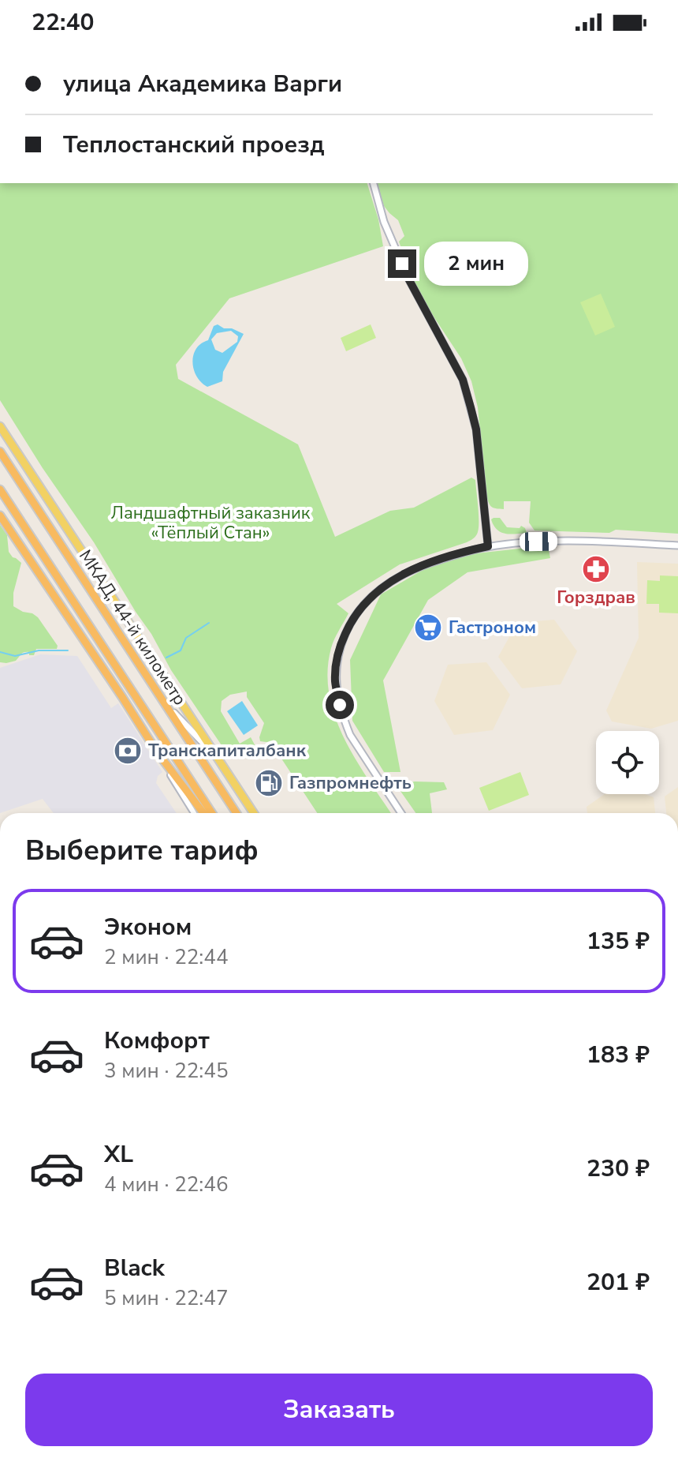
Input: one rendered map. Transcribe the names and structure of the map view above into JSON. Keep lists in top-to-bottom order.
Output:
{
  "streets": {
    "highway": ["МКАД, 44-й километр"]
  },
  "parks": ["Ландшафтный заказник «Тёплый Стан»"],
  "places": {
    "pharmacy": ["Горздрав"],
    "supermarket": ["Гастроном"],
    "bank": ["Транскапиталбанк"],
    "fuel station": ["Газпромнефть"]
  },
  "page": {
    "status": "22:40",
    "banner": ["улица Академика Варги", "Теплостанский проезд"],
    "bubble": "2 мин",
    "heading": "Выберите тариф",
    "list": [
      {
        "name": "Эконом",
        "note": "2 мин · 22:44",
        "value": "135 ₽"
      },
      {
        "name": "Комфорт",
        "note": "3 мин · 22:45",
        "value": "183 ₽"
      },
      {
        "name": "XL",
        "note": "4 мин · 22:46",
        "value": "230 ₽"
      },
      {
        "name": "Black",
        "note": "5 мин · 22:47",
        "value": "201 ₽"
      }
    ],
    "buttons": "Заказать"
  }
}
